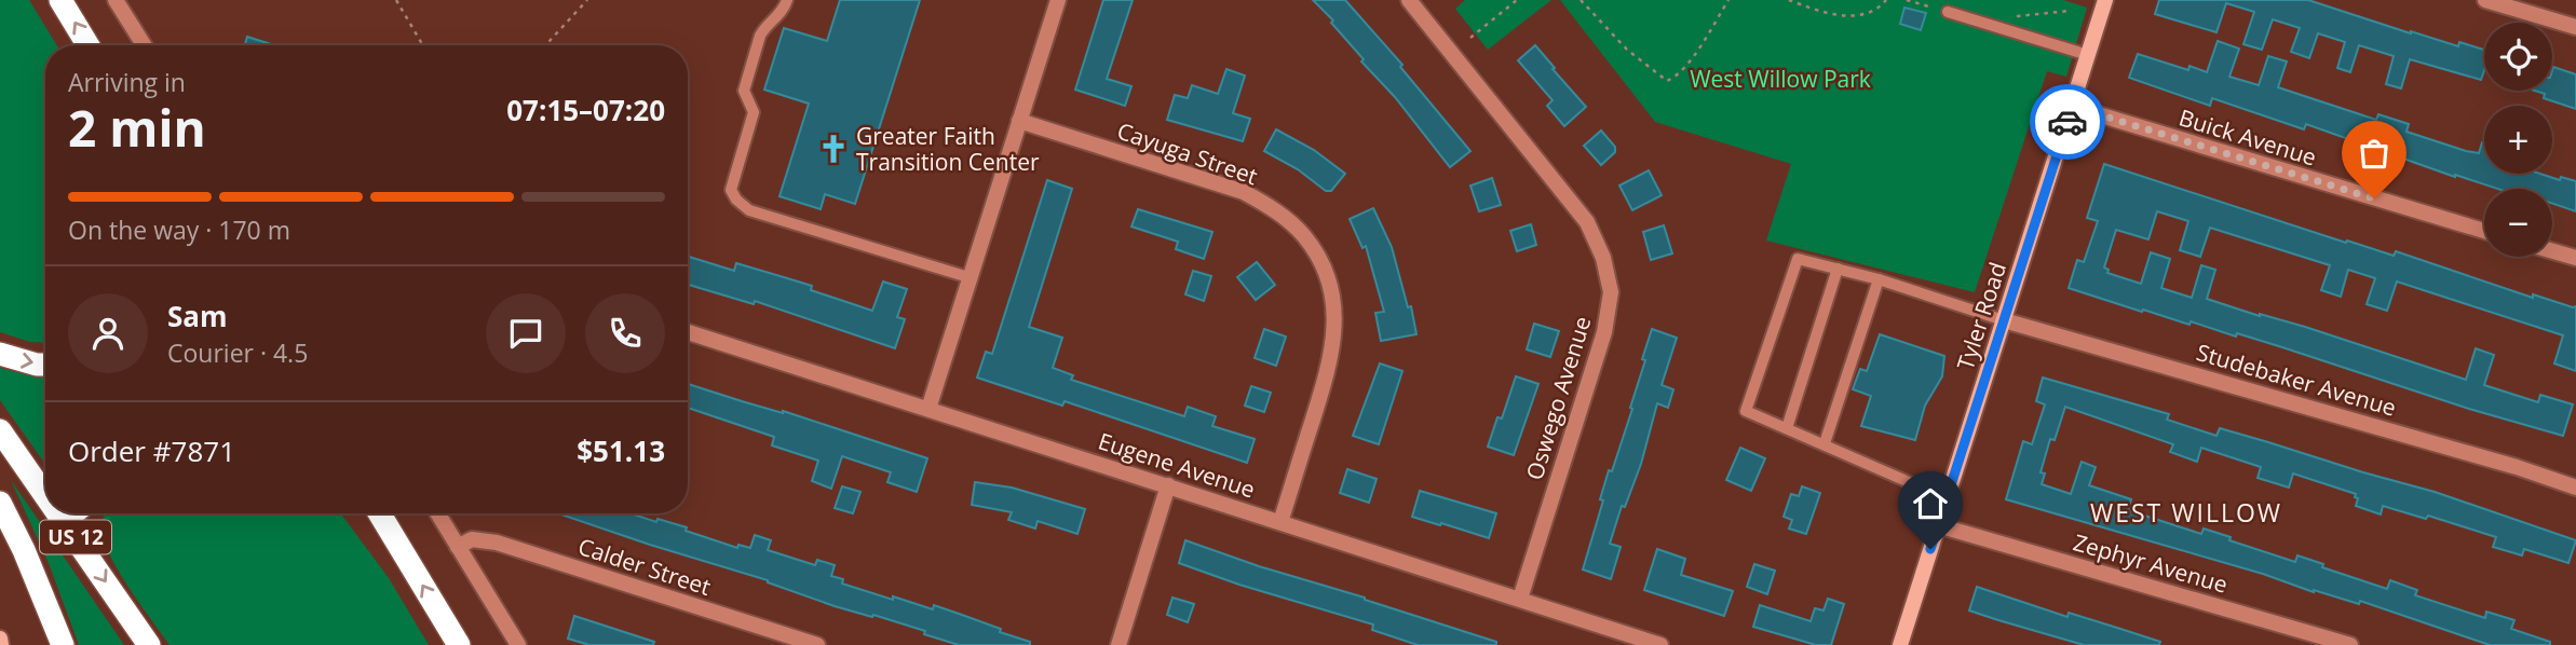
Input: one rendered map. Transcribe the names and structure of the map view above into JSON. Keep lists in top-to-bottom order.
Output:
{
  "streets": {
    "highway": ["US 12"],
    "street": [
      "Buick Avenue",
      "Cayuga Street",
      "Tyler Road",
      "Studebaker Avenue",
      "Oswego Avenue",
      "Eugene Avenue",
      "Zephyr Avenue",
      "Calder Street"
    ]
  },
  "crossings": [
    ["Buick Avenue", "Tyler Road"],
    ["Cayuga Street", "Eugene Avenue"],
    ["Tyler Road", "Studebaker Avenue"],
    ["Tyler Road", "Zephyr Avenue"],
    ["Oswego Avenue", "Eugene Avenue"]
  ],
  "districts": ["WEST WILLOW"],
  "parks": ["West Willow Park"],
  "places": {
    "church": ["Greater Faith Transition Center"]
  },
  "page": {
    "map_buttons": ["+", "−"],
    "heading": ["2 min", "Arriving in", "07:15–07:20"],
    "panel": [
      "Sam",
      "Courier · 4.5",
      "Order #7871",
      "$51.13"
    ],
    "bar": "On the way · 170 m"
  }
}
